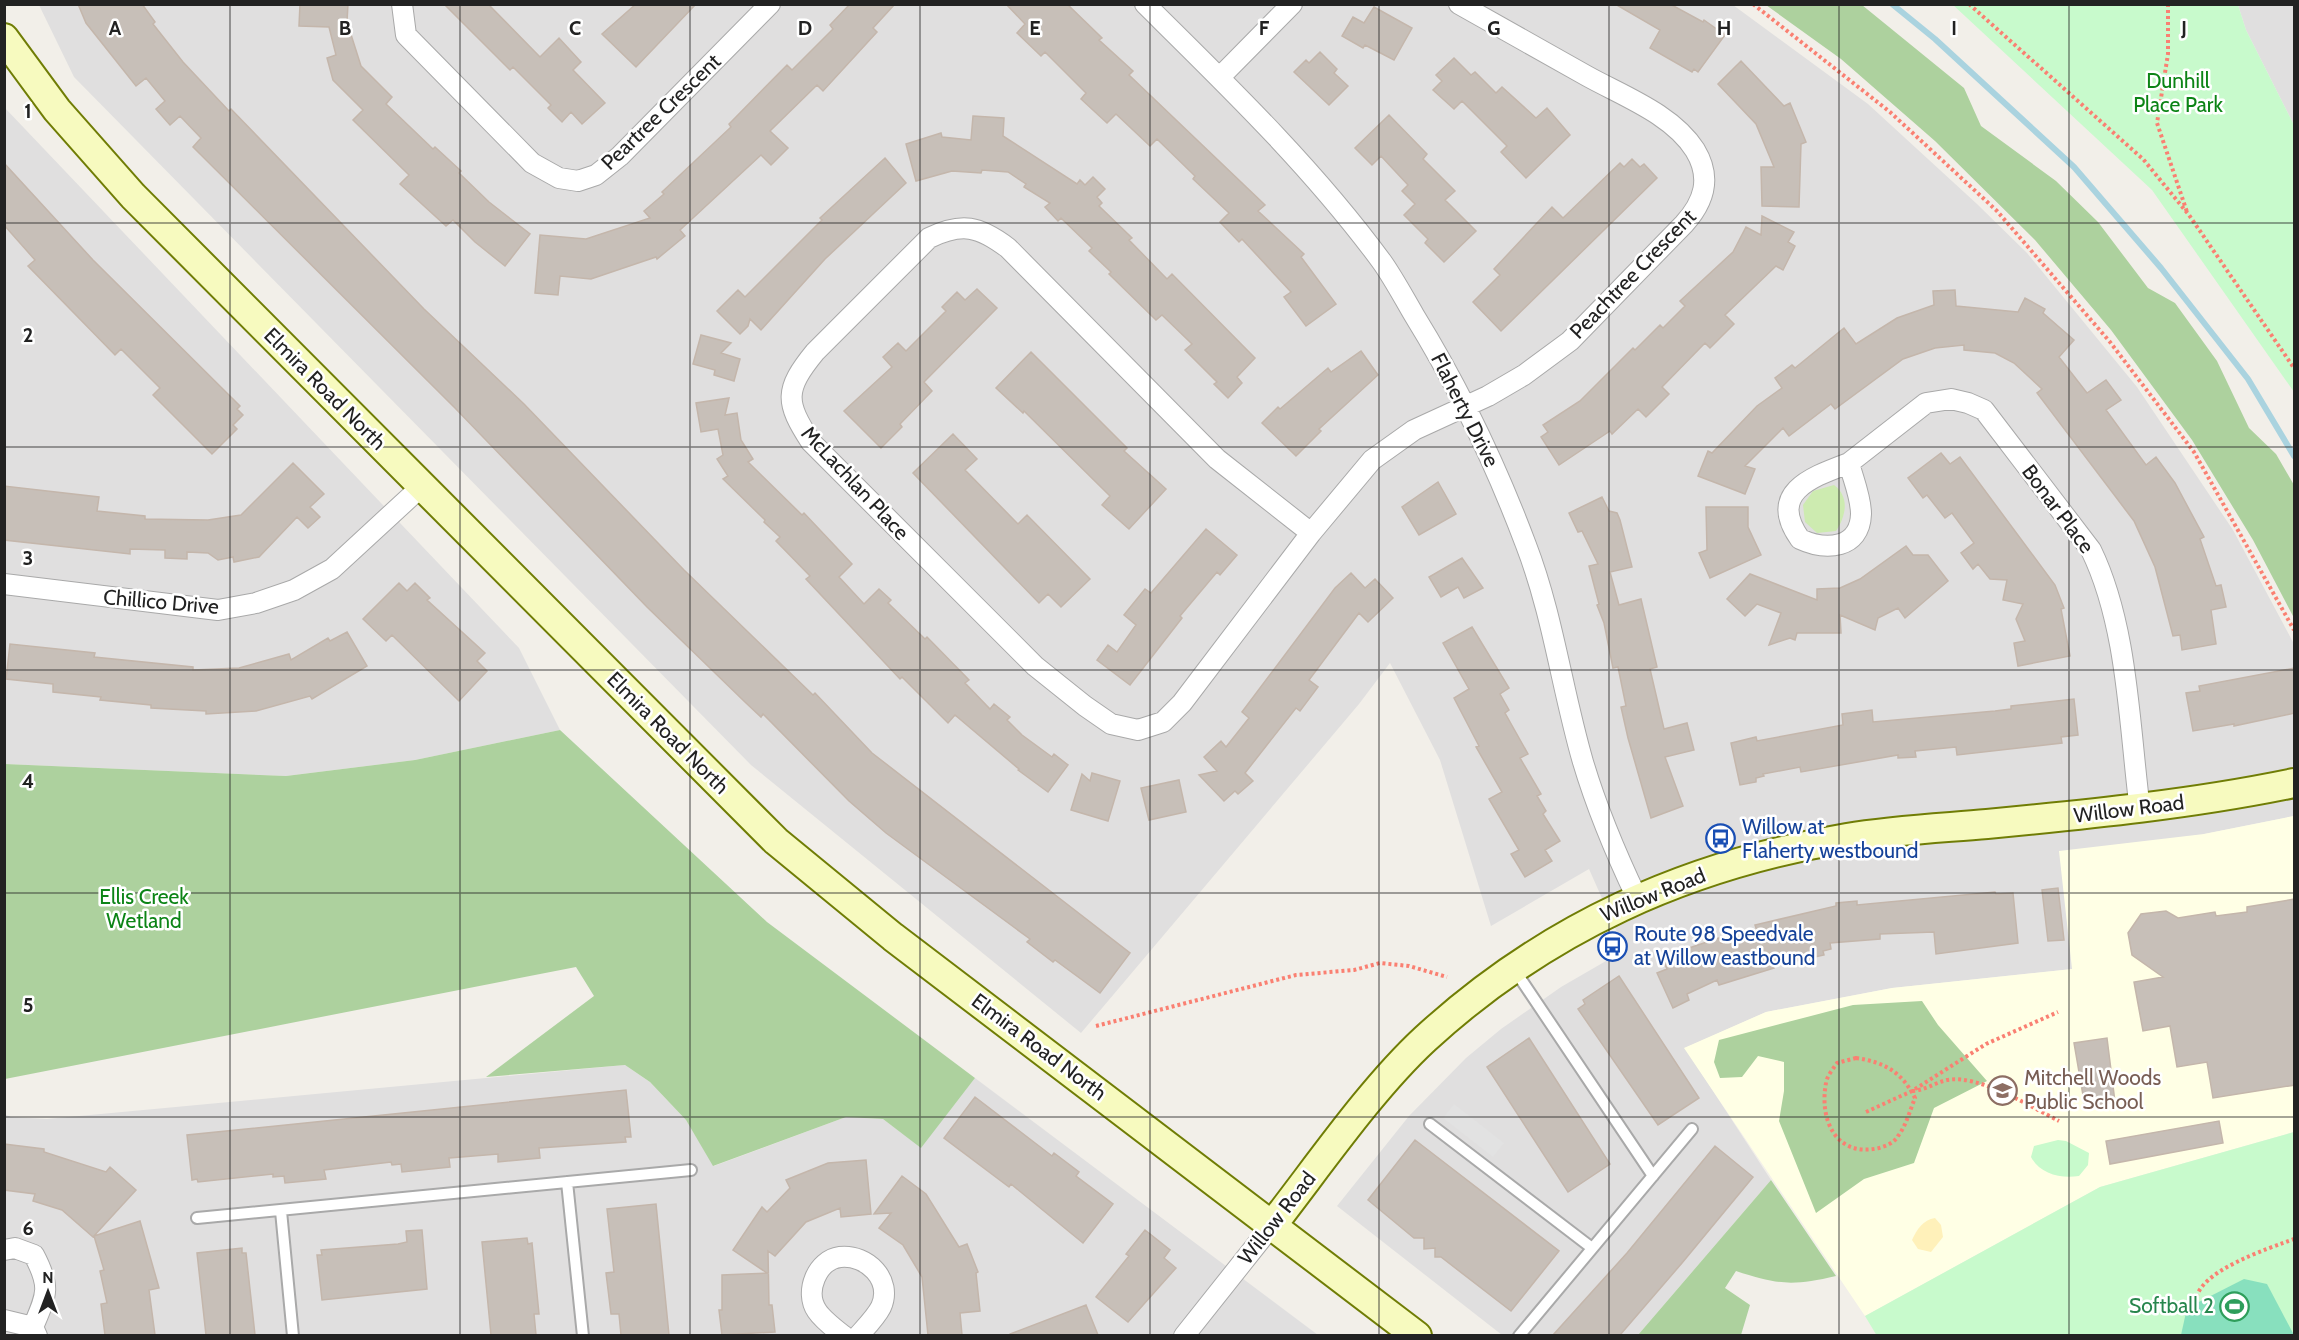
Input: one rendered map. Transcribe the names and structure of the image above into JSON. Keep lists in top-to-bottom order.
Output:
{
  "streets": {
    "main road": ["Elmira Road North", "Willow Road"],
    "street": [
      "Peartree Crescent",
      "Peachtree Crescent",
      "Flaherty Drive",
      "McLachlan Place",
      "Bonar Place",
      "Chillico Drive"
    ]
  },
  "crossings": [
    ["Peachtree Crescent", "Flaherty Drive"],
    ["Peachtree Crescent", "McLachlan Place"],
    ["Elmira Road North", "Chillico Drive"],
    ["Elmira Road North", "Willow Road"],
    ["Flaherty Drive", "McLachlan Place"],
    ["Flaherty Drive", "Willow Road"],
    ["Bonar Place", "Willow Road"]
  ],
  "parks": ["Dunhill Place Park", "Ellis Creek Wetland"],
  "places": {
    "bus stop": ["Willow at Flaherty westbound", "Route 98 Speedvale at Willow eastbound"],
    "school or university": ["Mitchell Woods Public School"],
    "sports": ["Softball 2"]
  },
  "north": "top",
  "grid": {
    "columns": [
      "A",
      "B",
      "C",
      "D",
      "E",
      "F",
      "G",
      "H",
      "I",
      "J"
    ],
    "rows": [
      "1",
      "2",
      "3",
      "4",
      "5",
      "6"
    ]
  }
}
